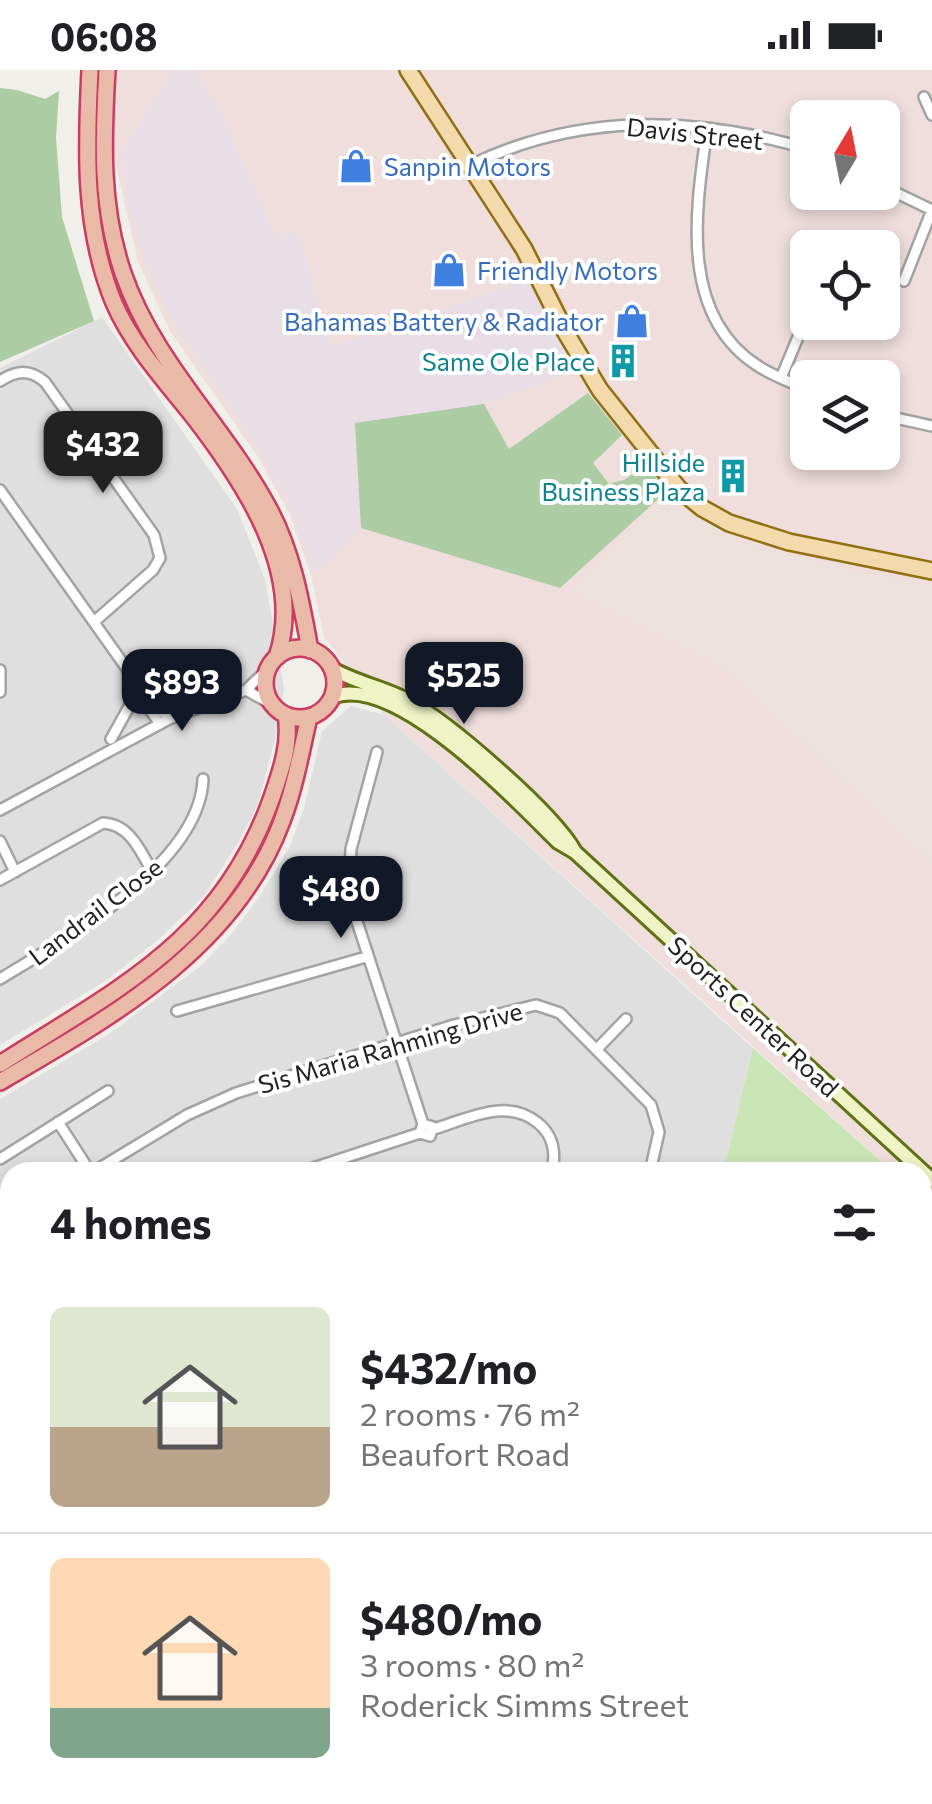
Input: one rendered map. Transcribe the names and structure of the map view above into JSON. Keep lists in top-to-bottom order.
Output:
{
  "streets": {
    "main road": ["Sports Center Road"],
    "street": ["Davis Street", "Landrail Close", "Sis Maria Rahming Drive"]
  },
  "places": {
    "shop": ["Sanpin Motors", "Friendly Motors", "Bahamas Battery & Radiator"],
    "building": ["Same Ole Place", "Hillside Business Plaza"]
  },
  "north": "top",
  "page": {
    "status": "06:08",
    "price": [
      "$432",
      "$525",
      "$893",
      "$480"
    ],
    "heading": "4 homes",
    "list": [
      {
        "name": "$432/mo",
        "note": "2 rooms · 76 m² · Beaufort Road"
      },
      {
        "name": "$480/mo",
        "note": "3 rooms · 80 m² · Roderick Simms Street"
      }
    ]
  }
}
